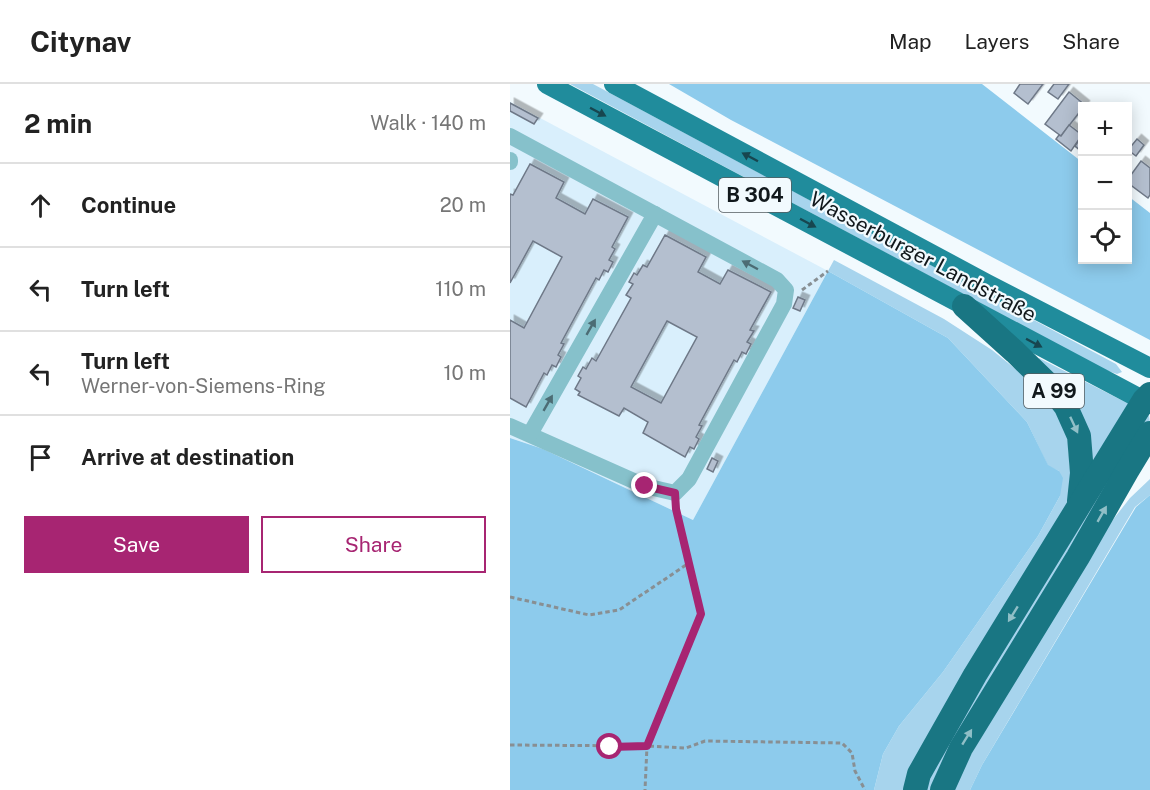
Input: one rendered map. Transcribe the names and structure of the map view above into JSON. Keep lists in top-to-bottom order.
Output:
{
  "streets": {
    "highway": ["A 99"],
    "main road": ["B 304", "Wasserburger Landstraße"]
  },
  "crossings": [
    ["Wasserburger Landstraße", "A 99"]
  ],
  "page": {
    "header": "Citynav",
    "nav": ["Map", "Layers", "Share"],
    "heading": ["2 min", "Walk · 140 m"],
    "map_buttons": ["+", "−"],
    "list": [
      ["Continue", "20 m"],
      ["Turn left", "110 m"],
      ["Turn left", "Werner-von-Siemens-Ring", "10 m"],
      "Arrive at destination"
    ],
    "buttons": ["Save", "Share"]
  }
}
